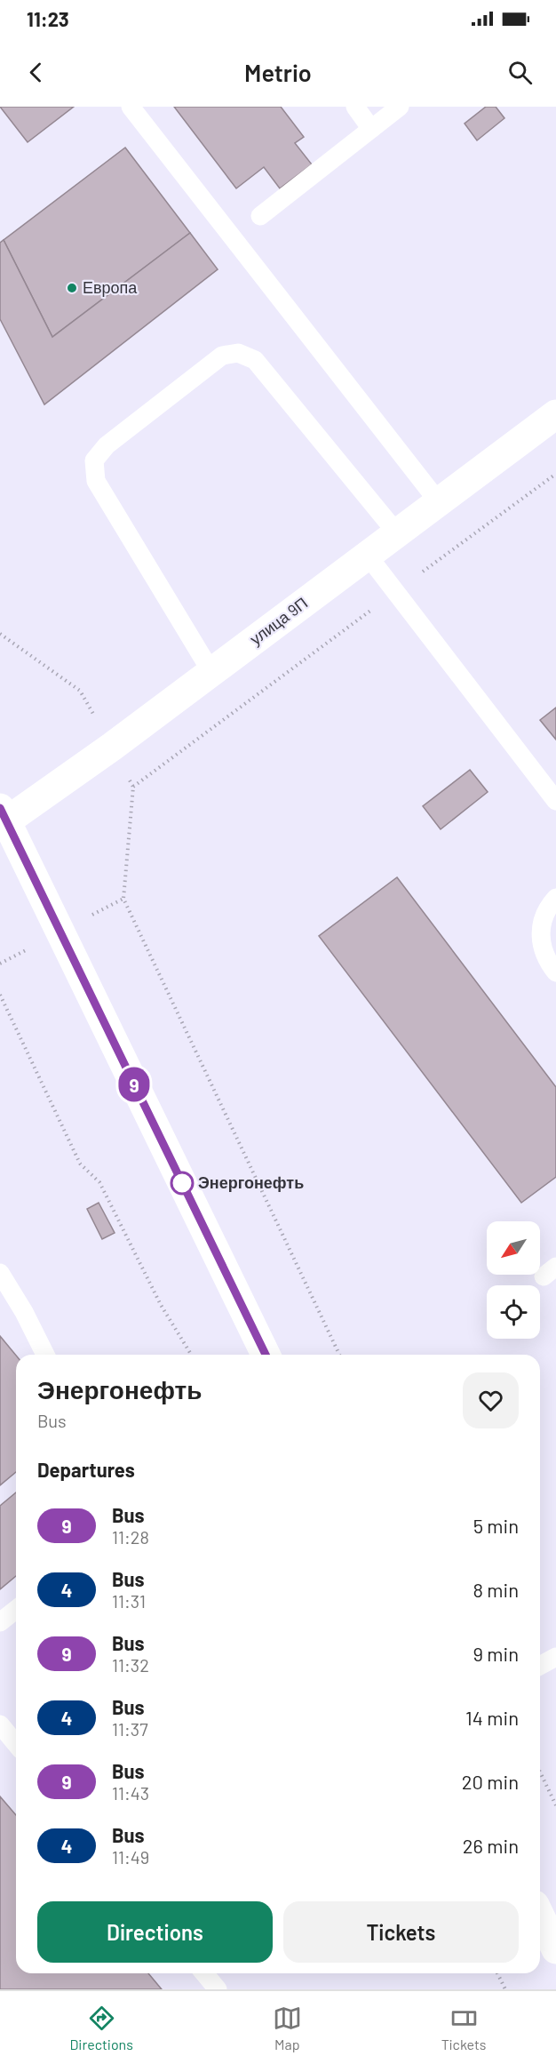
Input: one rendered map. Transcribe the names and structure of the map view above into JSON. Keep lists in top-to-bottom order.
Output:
{
  "streets": {
    "street": ["улица 9П"]
  },
  "places": ["Европа", "Энергонефть"],
  "lines": ["bus line 9"],
  "north": "bottom left",
  "page": {
    "status": "11:23",
    "header": "Metrio",
    "on_map": "9",
    "heading": [
      ["Энергонефть", "Bus"],
      "Departures"
    ],
    "list": [
      {
        "mark": "9",
        "name": "Bus",
        "note": "11:28",
        "value": "5 min"
      },
      {
        "mark": "4",
        "name": "Bus",
        "note": "11:31",
        "value": "8 min"
      },
      {
        "mark": "9",
        "name": "Bus",
        "note": "11:32",
        "value": "9 min"
      },
      {
        "mark": "4",
        "name": "Bus",
        "note": "11:37",
        "value": "14 min"
      },
      {
        "mark": "9",
        "name": "Bus",
        "note": "11:43",
        "value": "20 min"
      },
      {
        "mark": "4",
        "name": "Bus",
        "note": "11:49",
        "value": "26 min"
      }
    ],
    "buttons": ["Directions", "Tickets"],
    "tabs": ["Directions", "Map", "Tickets"]
  }
}
